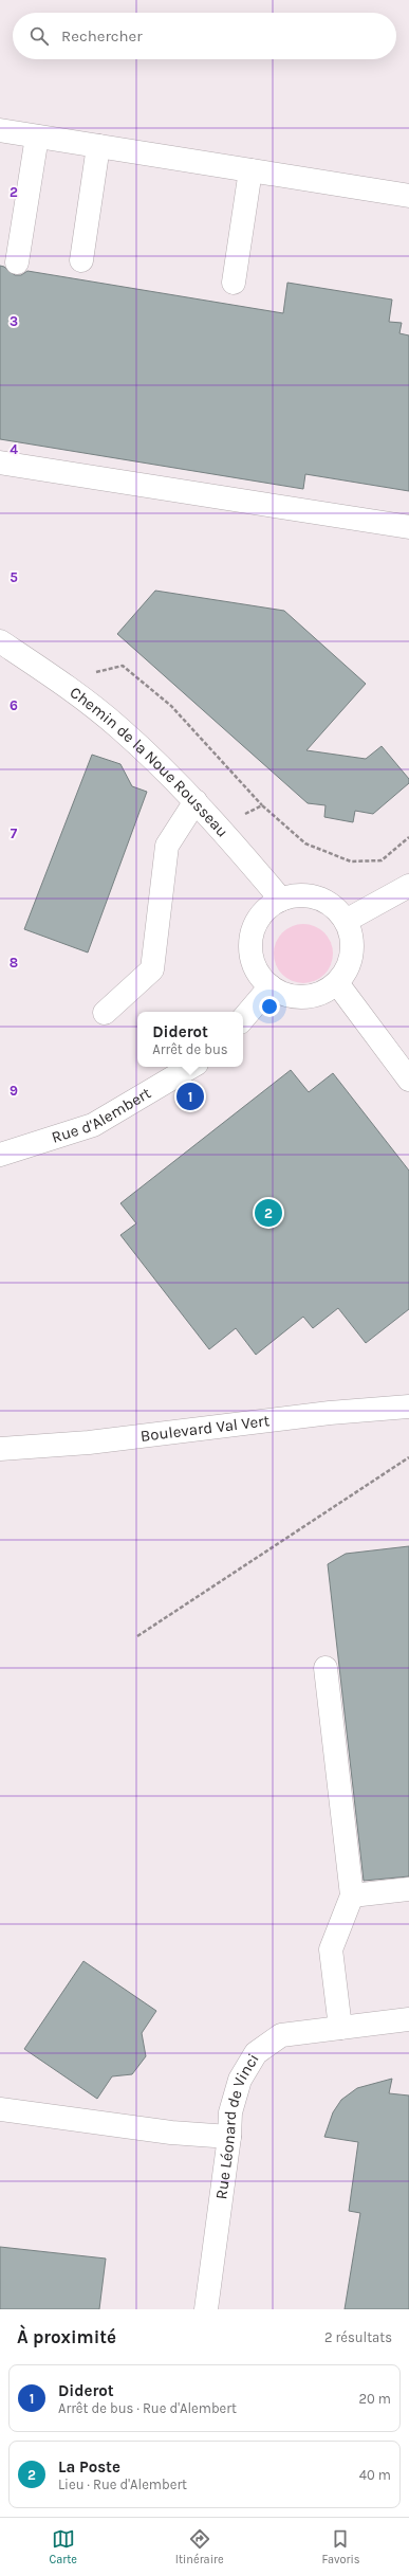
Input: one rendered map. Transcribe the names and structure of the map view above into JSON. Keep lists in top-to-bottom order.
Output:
{
  "streets": {
    "street": [
      "Chemin de la Noue Rousseau",
      "Rue d'Alembert",
      "Boulevard Val Vert",
      "Rue Léonard de Vinci"
    ]
  },
  "page": {
    "search": "Rechercher",
    "popup": ["Diderot", "Arrêt de bus"],
    "pins": ["1", "2"],
    "heading": ["À proximité", "2 résultats"],
    "list": [
      {
        "mark": "1",
        "name": "Diderot",
        "note": "Arrêt de bus · Rue d'Alembert",
        "value": "20 m"
      },
      {
        "mark": "2",
        "name": "La Poste",
        "note": "Lieu · Rue d'Alembert",
        "value": "40 m"
      }
    ],
    "nav": ["Carte", "Itinéraire", "Favoris"]
  },
  "grid": {
    "rows": [
      "2",
      "3",
      "4",
      "5",
      "6",
      "7",
      "8",
      "9"
    ]
  }
}
